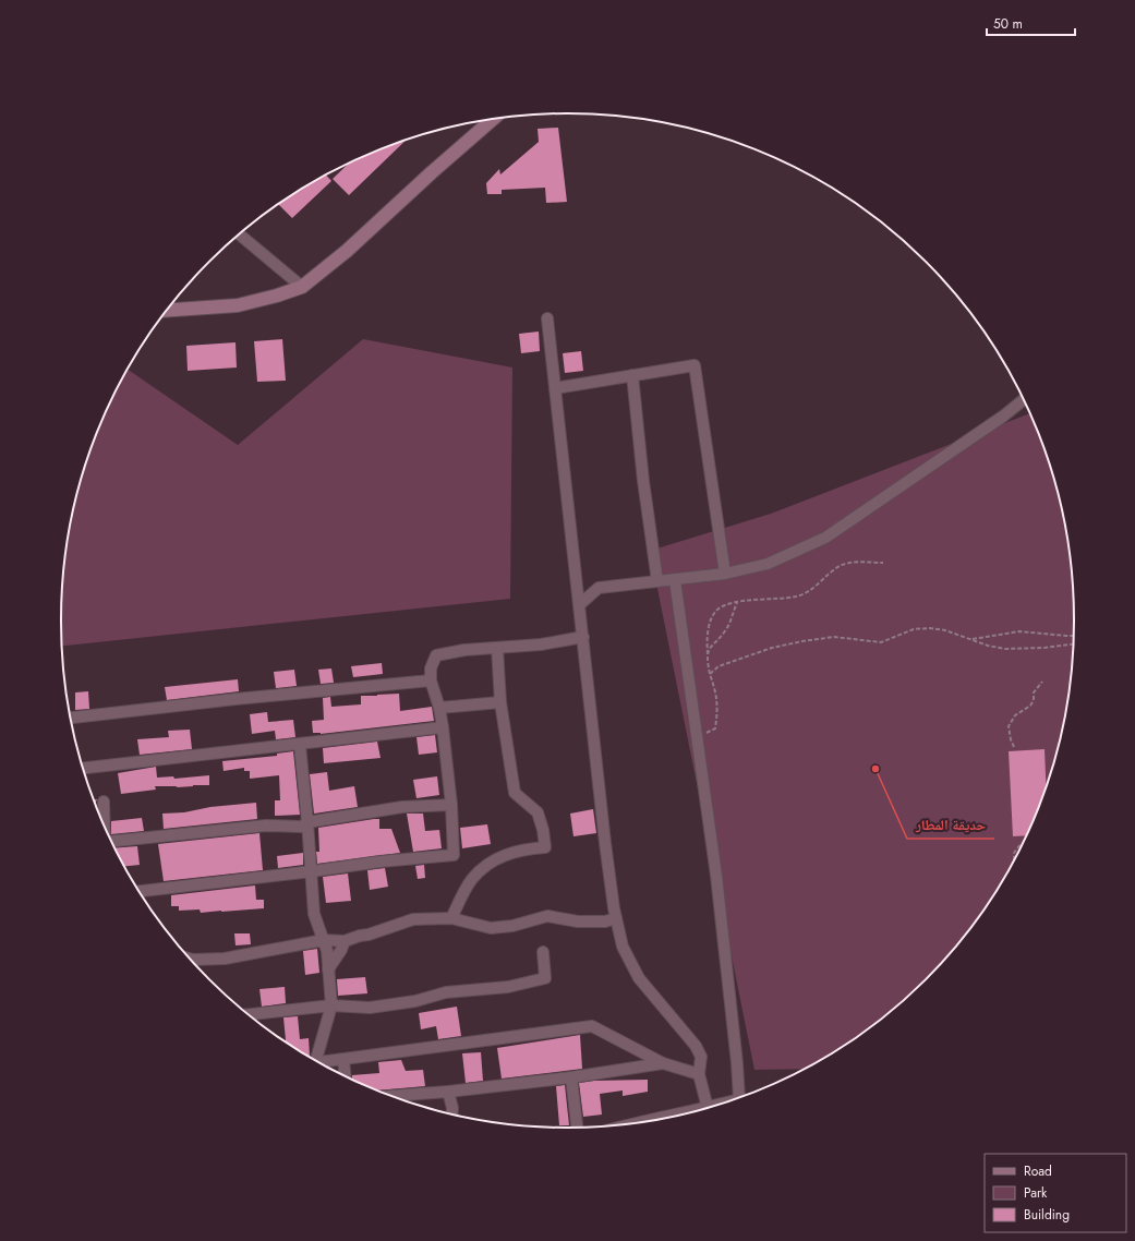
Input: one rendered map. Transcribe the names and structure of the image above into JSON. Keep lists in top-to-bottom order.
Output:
{
  "places": ["حديقة المطار"],
  "legend": ["Road", "Park", "Building"],
  "scale_bar": "50 m"
}
